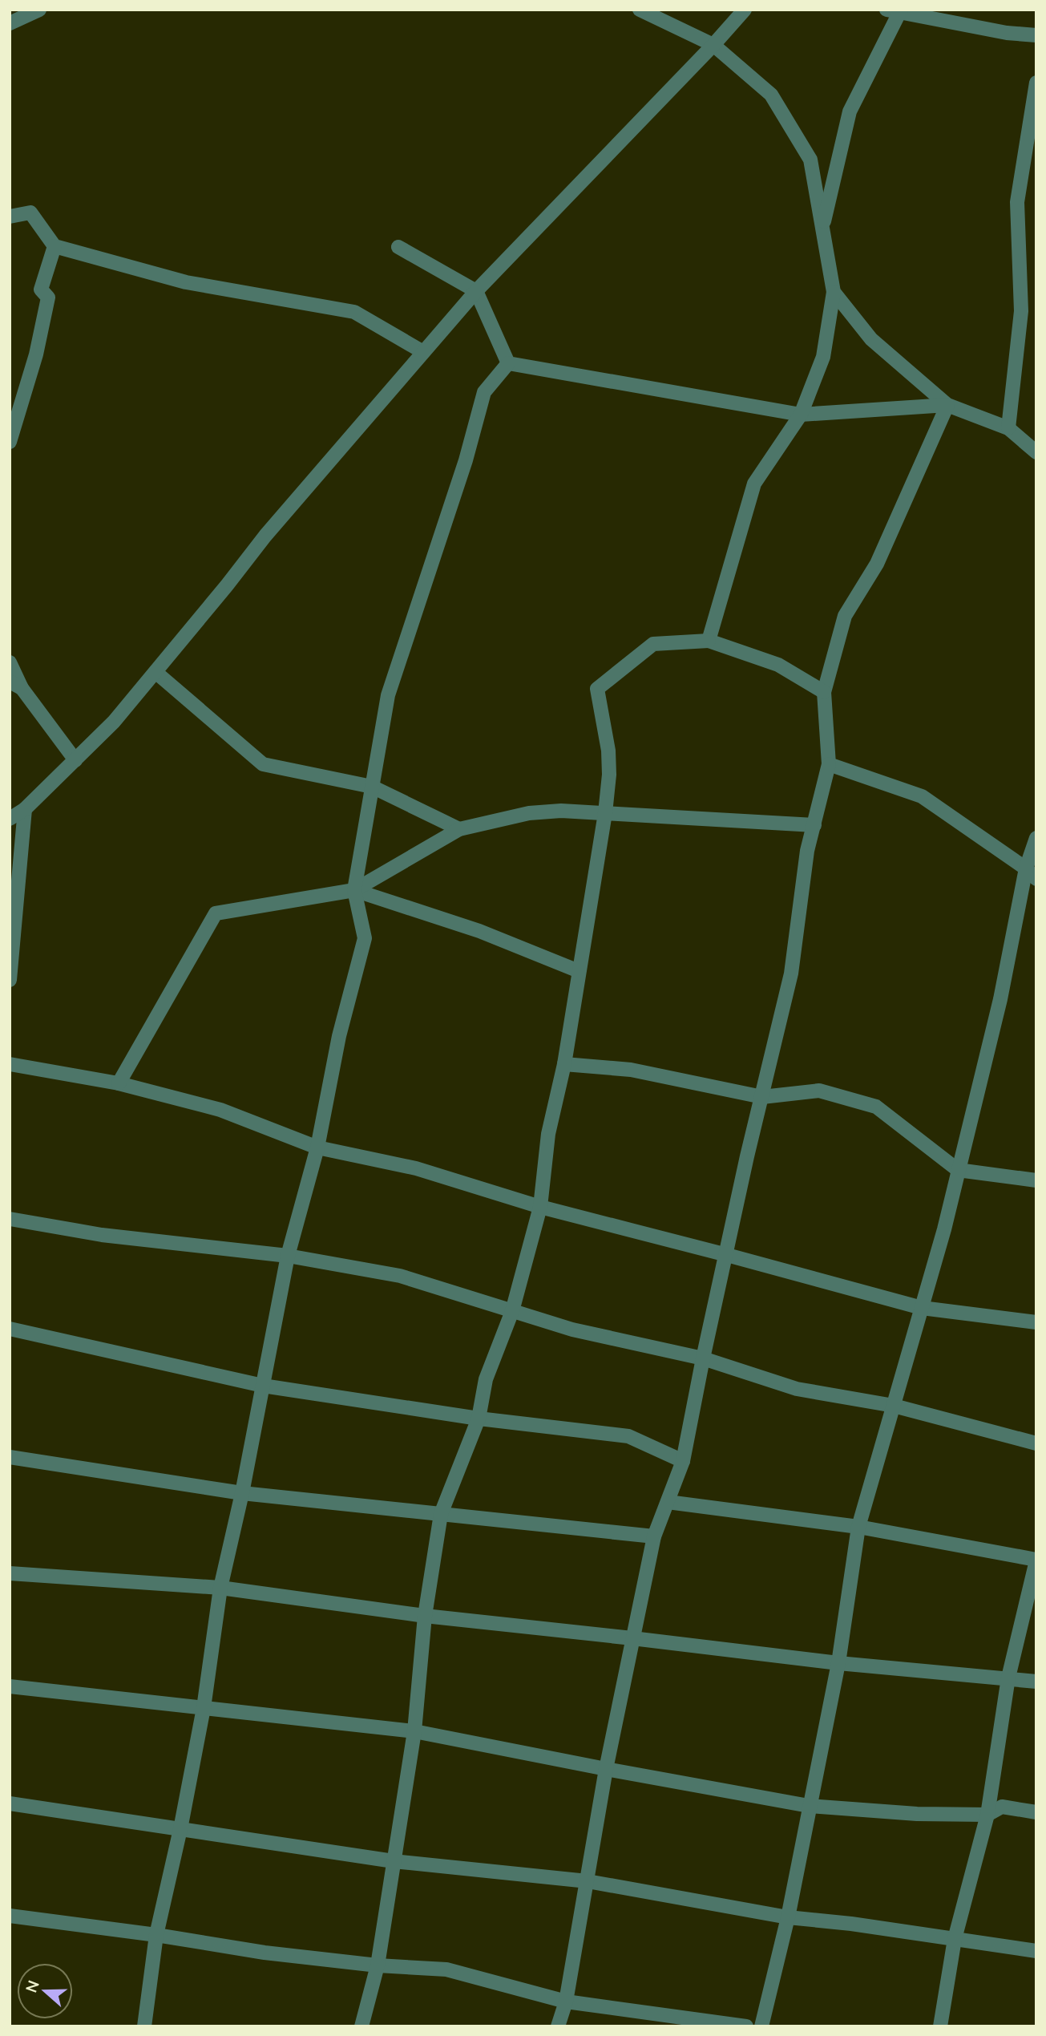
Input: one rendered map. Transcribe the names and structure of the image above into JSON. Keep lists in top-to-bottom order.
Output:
{
  "north": "left"
}
